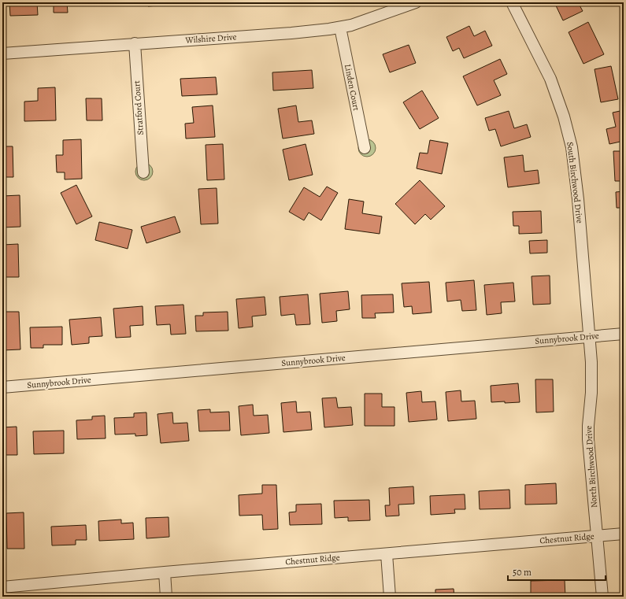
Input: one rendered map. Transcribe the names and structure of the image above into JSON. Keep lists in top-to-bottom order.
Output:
{
  "streets": {
    "street": [
      "Wilshire Drive",
      "Linden Court",
      "Stratford Court",
      "South Birchwood Drive",
      "Sunnybrook Drive",
      "North Birchwood Drive",
      "Chestnut Ridge"
    ]
  },
  "crossings": [
    ["Wilshire Drive", "Linden Court"],
    ["Wilshire Drive", "Stratford Court"],
    ["South Birchwood Drive", "Sunnybrook Drive"],
    ["South Birchwood Drive", "North Birchwood Drive"],
    ["Sunnybrook Drive", "North Birchwood Drive"],
    ["North Birchwood Drive", "Chestnut Ridge"]
  ],
  "scale_bar": "50 m"
}
